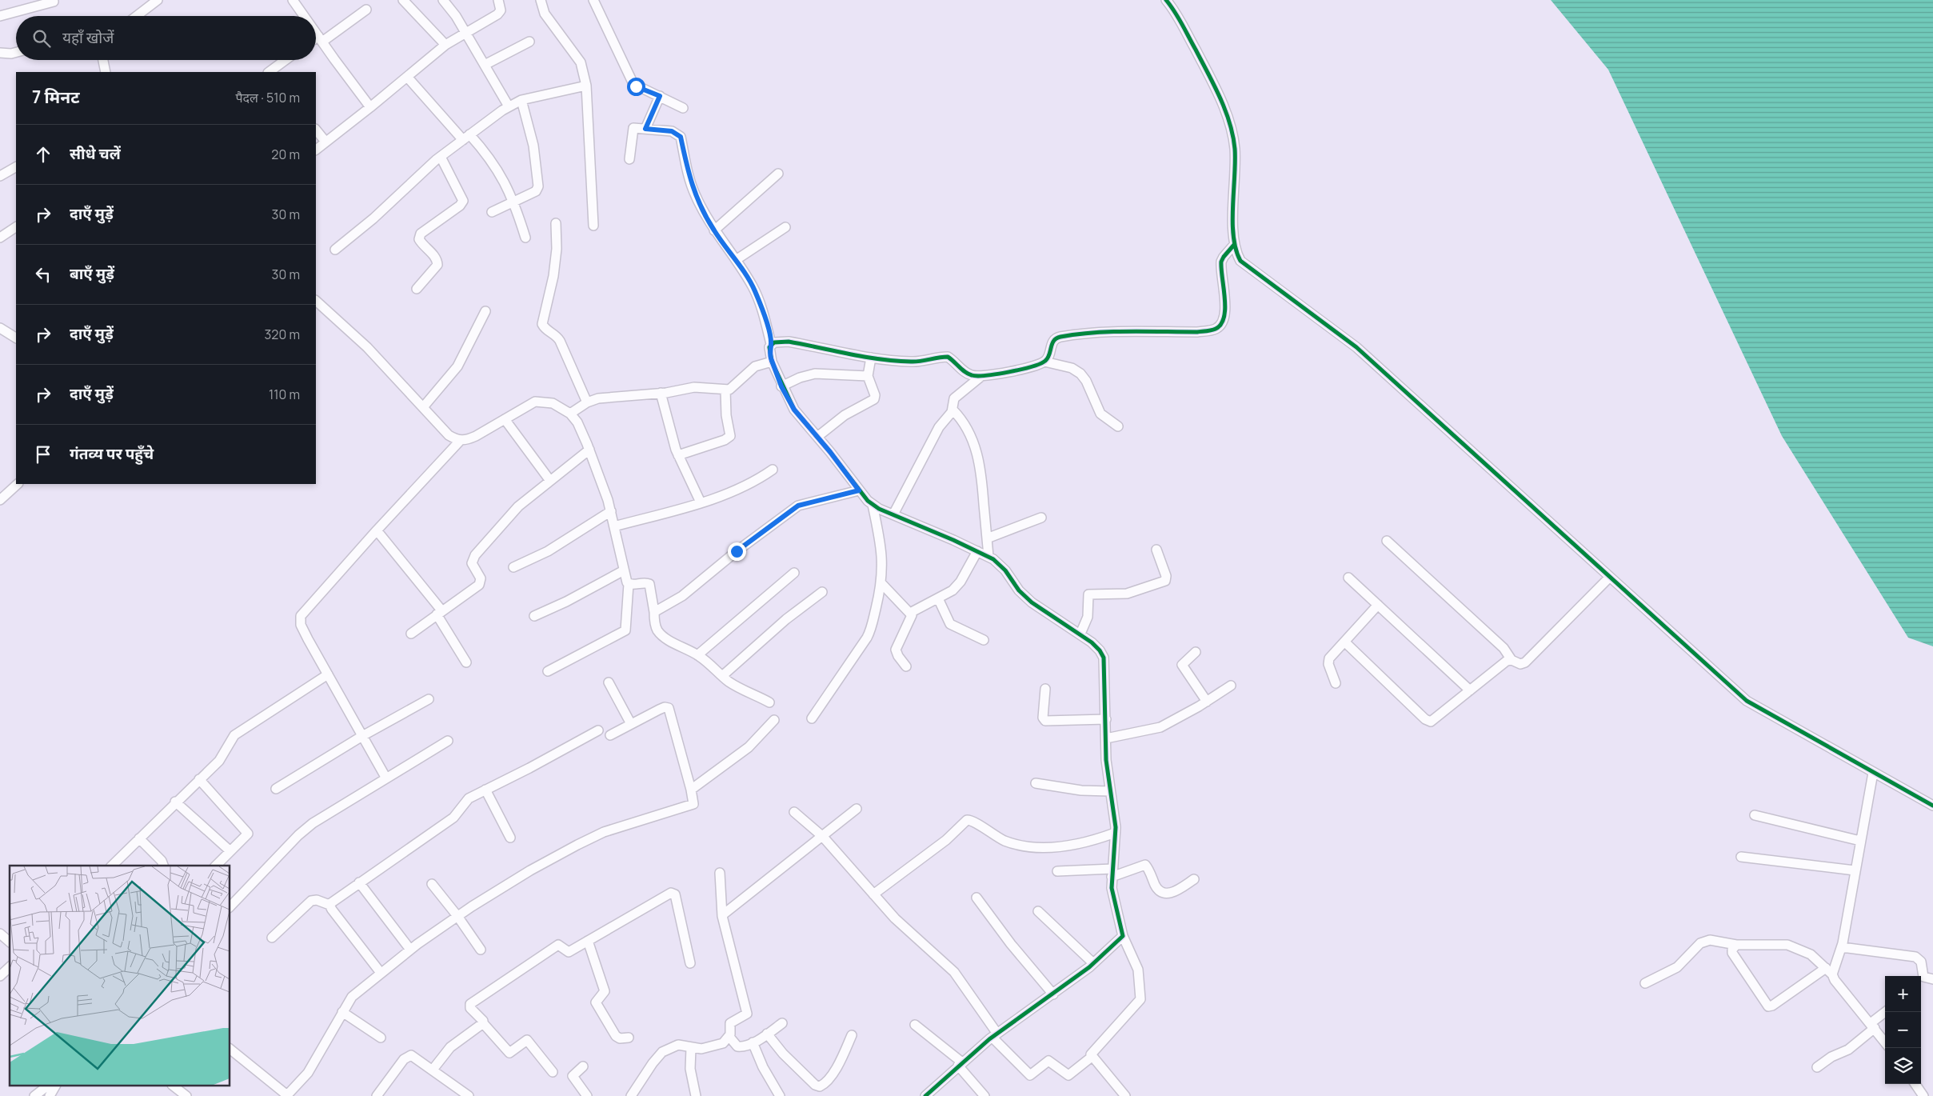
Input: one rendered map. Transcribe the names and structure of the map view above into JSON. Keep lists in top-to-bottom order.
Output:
{
  "page": {
    "search": "यहाँ खोजें",
    "heading": ["7 मिनट", "पैदल · 510 m"],
    "list": [
      ["सीधे चलें", "20 m"],
      ["दाएँ मुड़ें", "30 m"],
      ["बाएँ मुड़ें", "30 m"],
      ["दाएँ मुड़ें", "320 m"],
      ["दाएँ मुड़ें", "110 m"],
      "गंतव्य पर पहुँचे"
    ],
    "map_buttons": ["+", "−"]
  }
}
